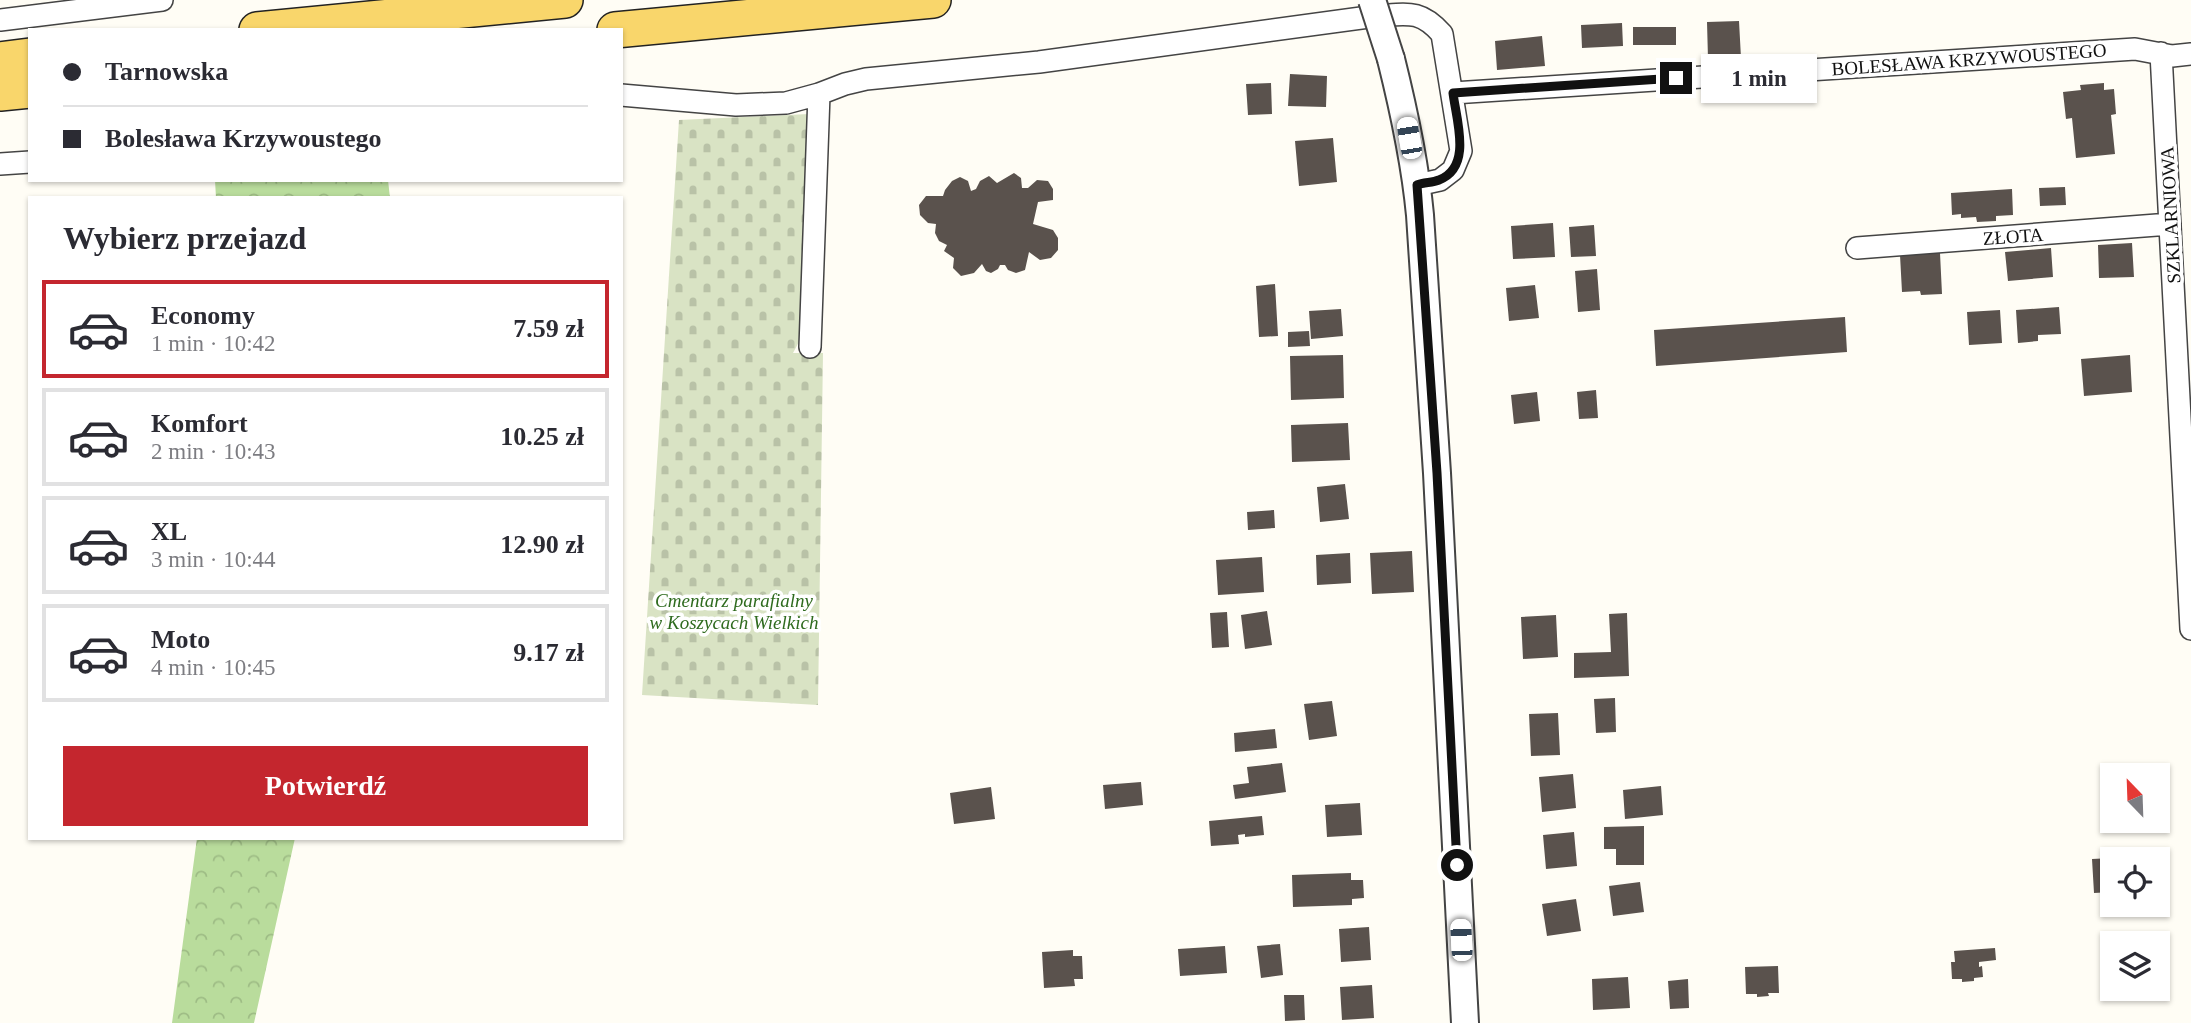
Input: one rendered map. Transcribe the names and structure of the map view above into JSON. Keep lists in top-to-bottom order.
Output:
{
  "streets": {
    "street": ["BOLESŁAWA KRZYWOUSTEGO", "SZKLARNIOWA", "ZŁOTA"]
  },
  "crossings": [
    ["BOLESŁAWA KRZYWOUSTEGO", "SZKLARNIOWA"],
    ["SZKLARNIOWA", "ZŁOTA"]
  ],
  "parks": ["Cmentarz parafialny w Koszycach Wielkich"],
  "north": "top left",
  "page": {
    "banner": ["Tarnowska", "Bolesława Krzywoustego"],
    "bubble": "1 min",
    "heading": "Wybierz przejazd",
    "list": [
      {
        "name": "Economy",
        "note": "1 min · 10:42",
        "value": "7.59 zł"
      },
      {
        "name": "Komfort",
        "note": "2 min · 10:43",
        "value": "10.25 zł"
      },
      {
        "name": "XL",
        "note": "3 min · 10:44",
        "value": "12.90 zł"
      },
      {
        "name": "Moto",
        "note": "4 min · 10:45",
        "value": "9.17 zł"
      }
    ],
    "buttons": "Potwierdź"
  }
}
